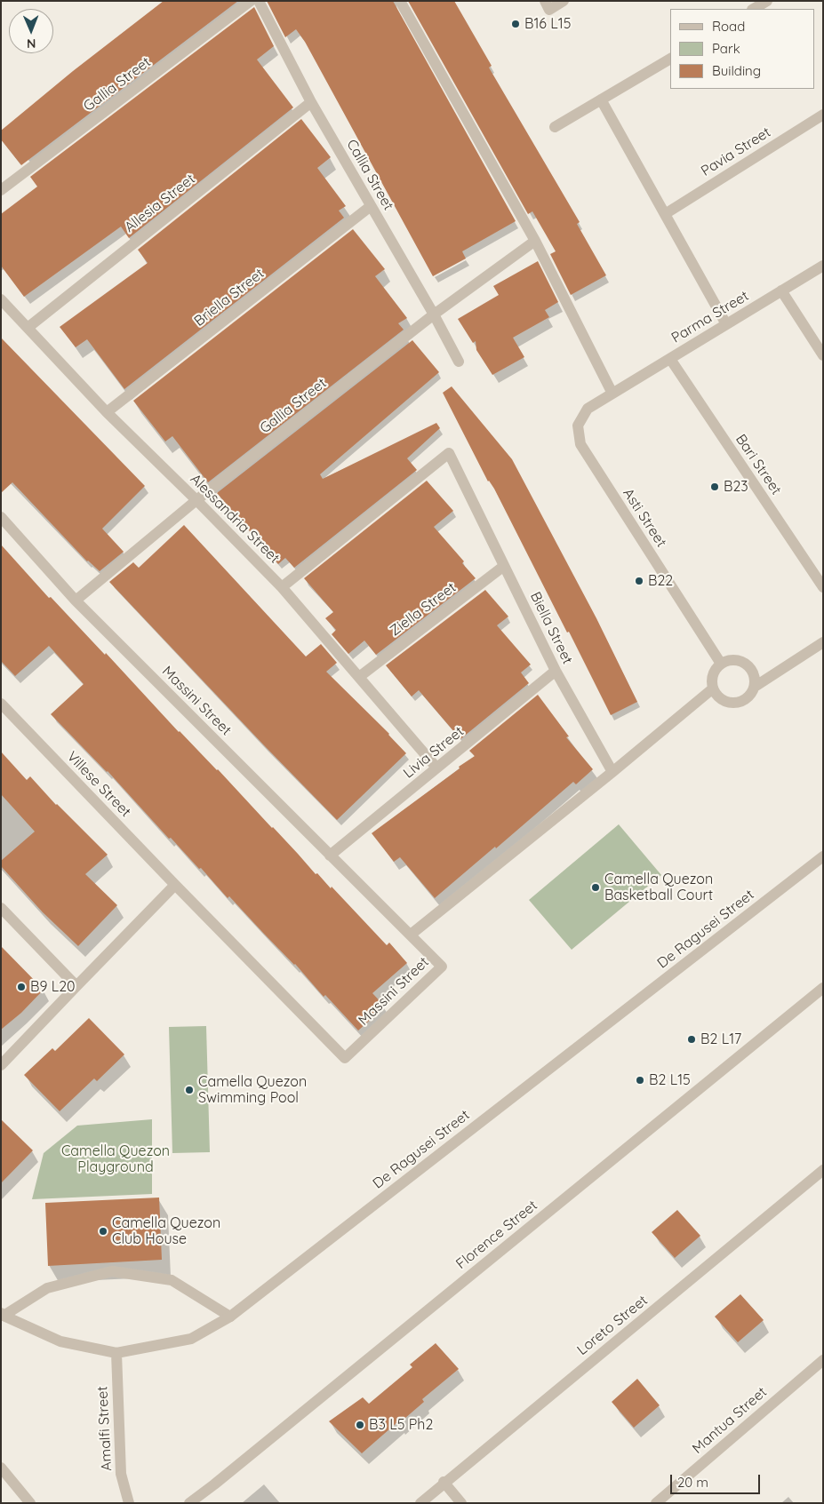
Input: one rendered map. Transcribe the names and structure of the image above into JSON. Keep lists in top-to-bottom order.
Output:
{
  "streets": {
    "street": [
      "Gallia Street",
      "Pavia Street",
      "Callia Street",
      "Allesia Street",
      "Briella Street",
      "Parma Street",
      "Bari Street",
      "Asti Street",
      "Alessandria Street",
      "Ziella Street",
      "Biella Street",
      "Massini Street",
      "Livia Street",
      "Villese Street",
      "De Ragusei Street",
      "Florence Street",
      "Loreto Street",
      "Mantua Street",
      "Amalfi Street"
    ]
  },
  "crossings": [
    ["Gallia Street", "Callia Street"],
    ["Gallia Street", "Alessandria Street"],
    ["Gallia Street", "Massini Street"],
    ["Callia Street", "Allesia Street"],
    ["Callia Street", "Briella Street"],
    ["Allesia Street", "Alessandria Street"],
    ["Briella Street", "Alessandria Street"],
    ["Parma Street", "Bari Street"],
    ["Parma Street", "Asti Street"],
    ["Alessandria Street", "Ziella Street"],
    ["Alessandria Street", "Biella Street"],
    ["Alessandria Street", "Livia Street"],
    ["Ziella Street", "Biella Street"],
    ["Biella Street", "Livia Street"],
    ["Massini Street", "Livia Street"],
    ["Massini Street", "Villese Street"],
    ["De Ragusei Street", "Amalfi Street"]
  ],
  "parks": ["Camella Quezon Playground"],
  "places": [
    "B16 L15",
    "B23",
    "B22",
    "Camella Quezon Basketball Court",
    "B9 L20",
    "B2 L17",
    "B2 L15",
    "Camella Quezon Swimming Pool",
    "Camella Quezon Club House",
    "B3 L5 Ph2"
  ],
  "legend": ["Road", "Park", "Building"],
  "scale_bar": "20 m",
  "north": "bottom"
}
